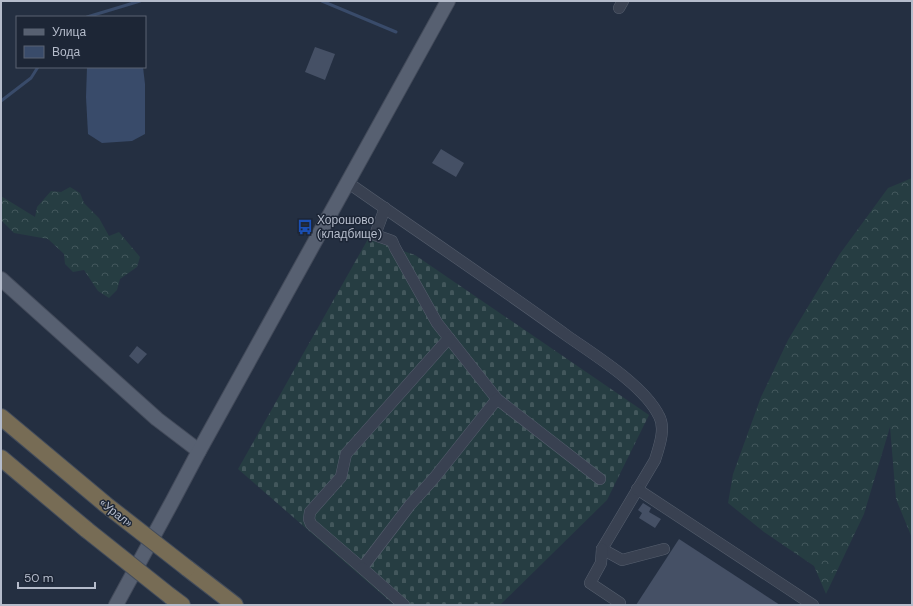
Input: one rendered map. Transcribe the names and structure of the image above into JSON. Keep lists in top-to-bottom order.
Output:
{
  "streets": {
    "highway": ["«Урал»"]
  },
  "places": {
    "bus stop": ["Хорошово (кладбище)"]
  },
  "legend": ["Улица", "Вода"],
  "scale_bar": "50 m"
}
